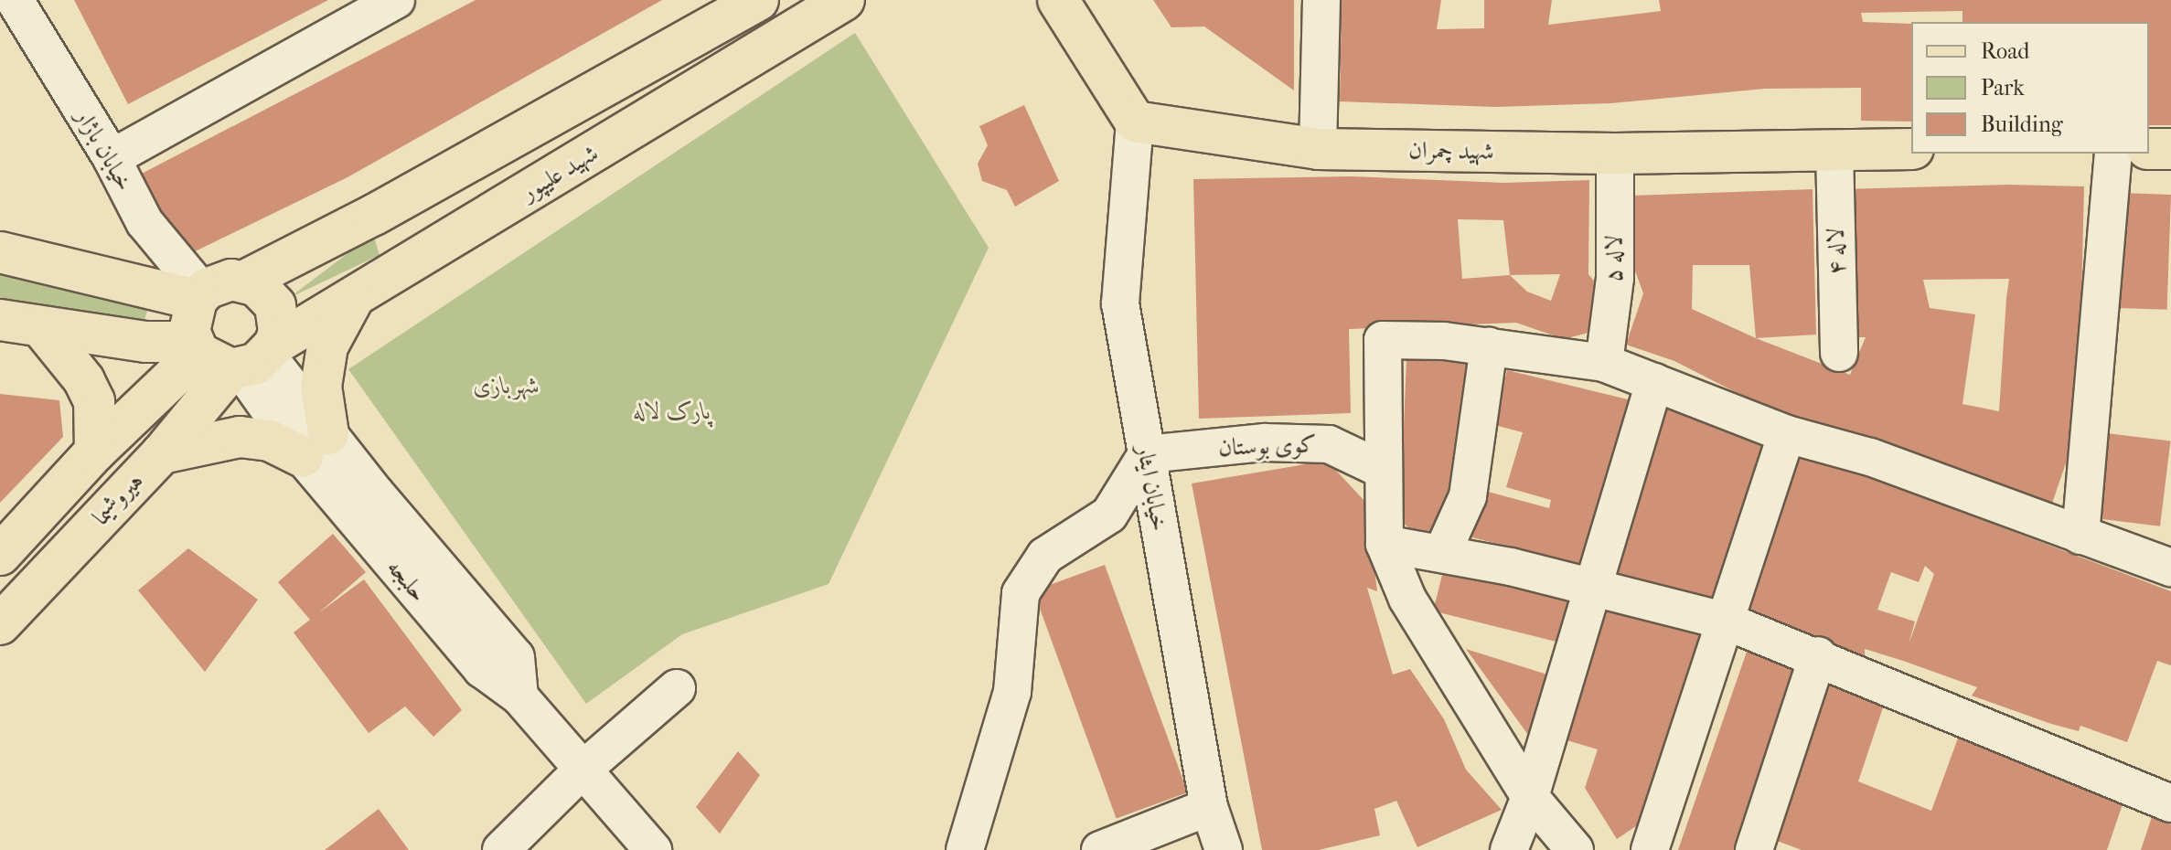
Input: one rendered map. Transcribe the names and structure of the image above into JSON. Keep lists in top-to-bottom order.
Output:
{
  "streets": {
    "main road": ["شهید چمران", "شهید علیپور", "هیروشیما"],
    "street": [
      "خیابان باژار",
      "لاله ۴",
      "لاله ۵",
      "کوی بوستان",
      "خیابان ایثار",
      "حلبجه"
    ]
  },
  "crossings": [
    ["خیابان باژار", "شهید علیپور"],
    ["خیابان باژار", "هیروشیما"],
    ["خیابان باژار", "حلبجه"],
    ["شهید چمران", "لاله ۴"],
    ["شهید چمران", "لاله ۵"],
    ["شهید چمران", "خیابان ایثار"],
    ["شهید علیپور", "هیروشیما"],
    ["شهید علیپور", "حلبجه"],
    ["کوی بوستان", "خیابان ایثار"],
    ["هیروشیما", "حلبجه"]
  ],
  "parks": ["شهربازی", "پارک لاله"],
  "legend": ["Road", "Park", "Building"]
}
